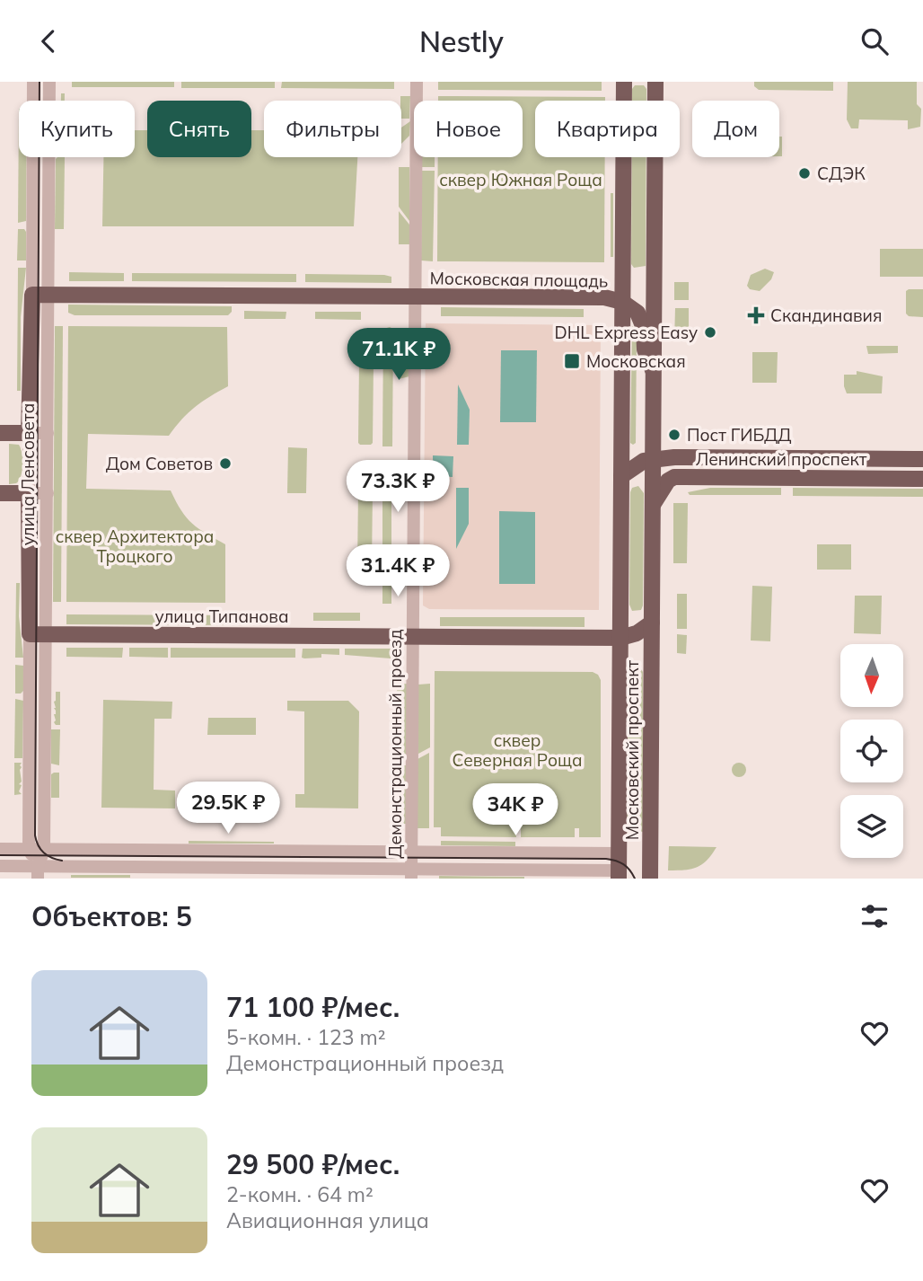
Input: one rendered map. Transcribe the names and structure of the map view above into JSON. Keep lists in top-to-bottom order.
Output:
{
  "streets": {
    "main road": [
      "Московская площадь",
      "Ленинский проспект",
      "улица Ленсовета",
      "улица Типанова",
      "Московский проспект"
    ],
    "street": ["Демонстрационный проезд"]
  },
  "crossings": [
    ["Московская площадь", "Демонстрационный проезд"],
    ["Московская площадь", "Московский проспект"],
    ["Ленинский проспект", "Московский проспект"],
    ["улица Ленсовета", "улица Типанова"],
    ["улица Типанова", "Демонстрационный проезд"]
  ],
  "parks": ["сквер Южная Роща", "сквер Архитектора Троцкого", "сквер Северная Роща"],
  "places": {
    "other": [
      "СДЭК",
      "DHL Express Easy",
      "Пост ГИБДД",
      "Дом Советов"
    ],
    "health": ["Скандинавия"],
    "transit": ["Московская"]
  },
  "north": "bottom",
  "page": {
    "header": "Nestly",
    "chip": [
      "Купить",
      "Снять",
      "Фильтры",
      "Новое",
      "Квартира",
      "Дом"
    ],
    "price": [
      "71.1K ₽",
      "73.3K ₽",
      "31.4K ₽",
      "29.5K ₽",
      "34K ₽"
    ],
    "heading": "Объектов: 5",
    "list": [
      {
        "name": "71 100 ₽/мес.",
        "note": "5-комн. · 123 m² · Демонстрационный проезд"
      },
      {
        "name": "29 500 ₽/мес.",
        "note": "2-комн. · 64 m² · Авиационная улица"
      }
    ]
  }
}
